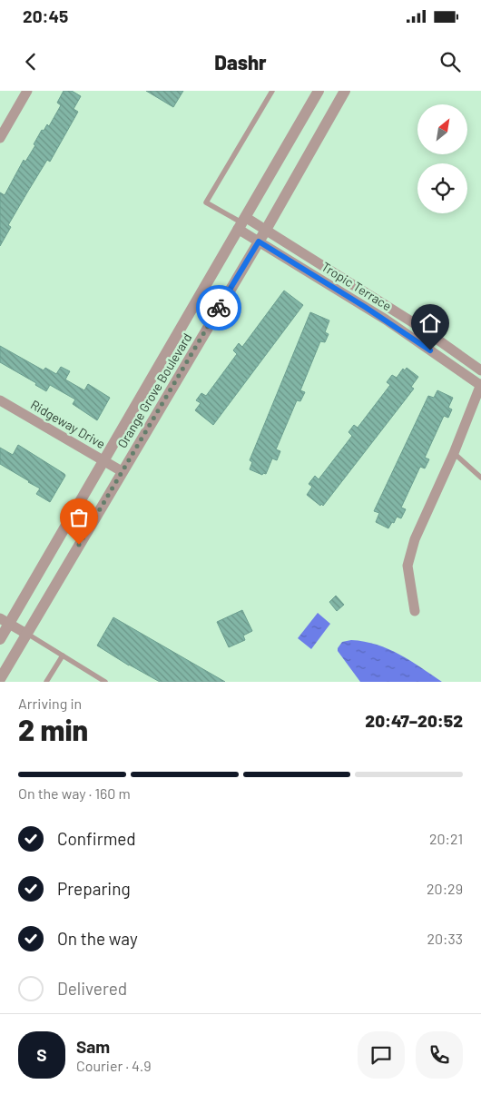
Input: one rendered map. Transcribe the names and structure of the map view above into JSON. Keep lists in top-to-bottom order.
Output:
{
  "streets": {
    "street": ["Tropic Terrace", "Orange Grove Boulevard", "Ridgeway Drive"]
  },
  "crossings": [
    ["Tropic Terrace", "Orange Grove Boulevard"],
    ["Orange Grove Boulevard", "Ridgeway Drive"]
  ],
  "north": "top right",
  "page": {
    "status": "20:45",
    "header": "Dashr",
    "heading": ["2 min", "Arriving in", "20:47–20:52"],
    "panel": ["Sam", "Courier · 4.9"],
    "bar": "On the way · 160 m",
    "list": [
      ["Confirmed", "20:21"],
      ["Preparing", "20:29"],
      ["On the way", "20:33"],
      "Delivered"
    ],
    "round": "S"
  }
}
